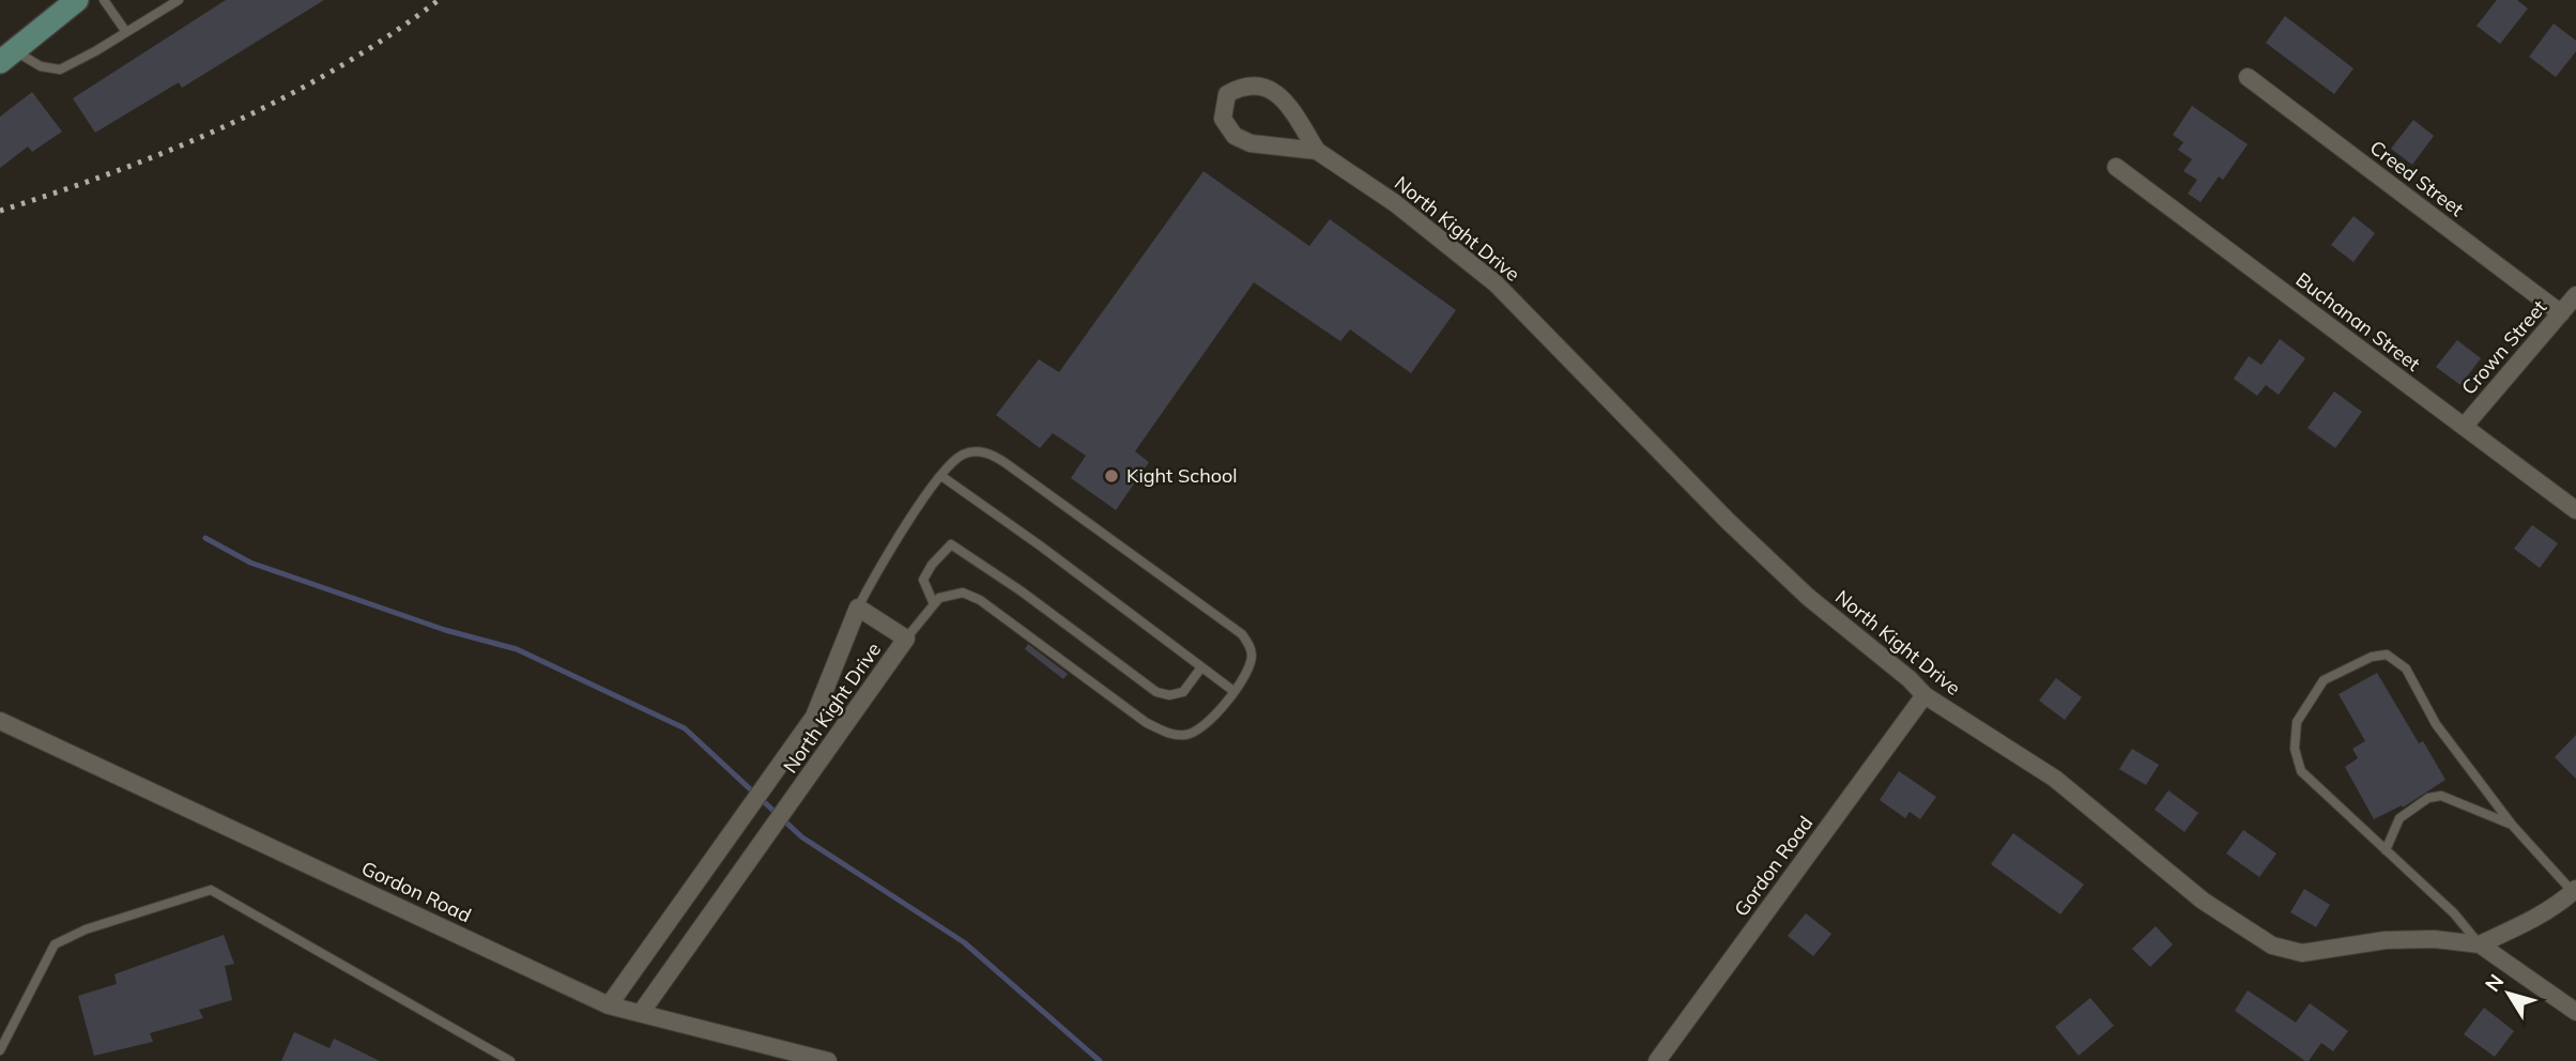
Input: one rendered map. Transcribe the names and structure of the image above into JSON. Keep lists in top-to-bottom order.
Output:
{
  "streets": {
    "street": [
      "Creed Street",
      "North Kight Drive",
      "Buchanan Street",
      "Crown Street",
      "Gordon Road"
    ]
  },
  "crossings": [
    ["Creed Street", "Crown Street"],
    ["North Kight Drive", "Gordon Road"],
    ["Buchanan Street", "Crown Street"]
  ],
  "places": ["Kight School"],
  "north": "top left"
}
